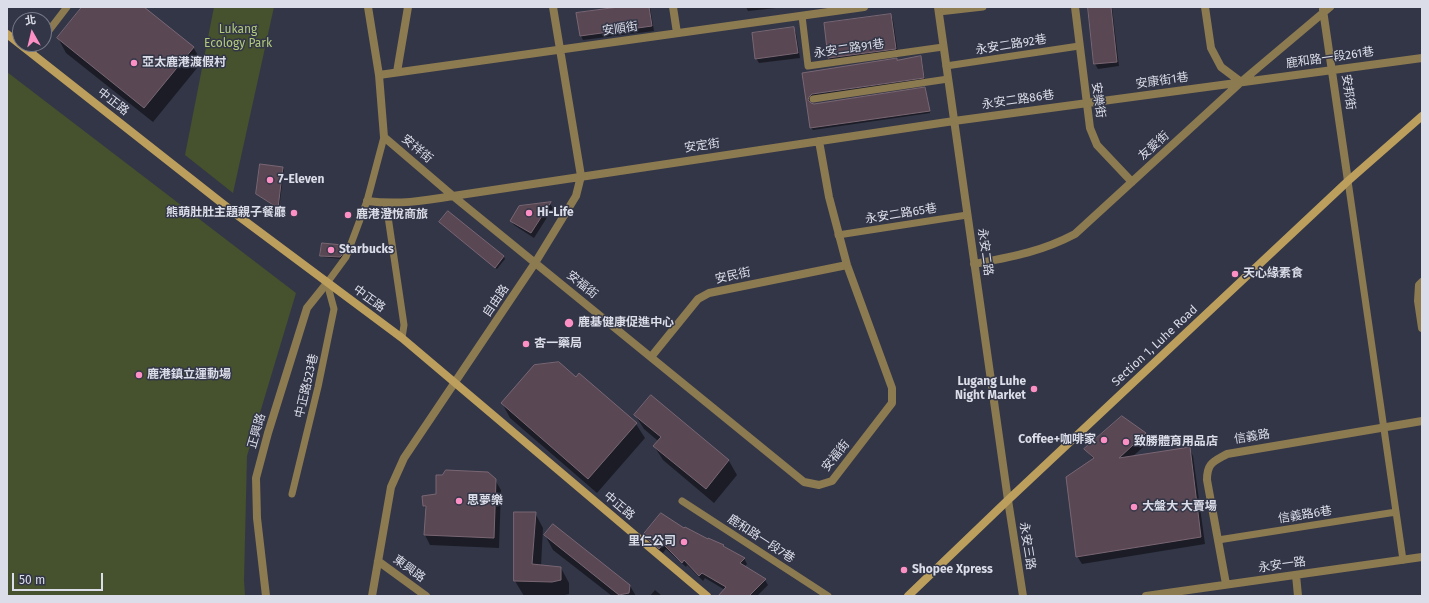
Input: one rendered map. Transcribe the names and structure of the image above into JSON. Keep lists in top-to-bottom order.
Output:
{
  "streets": {
    "main road": ["中正路", "Section 1, Luhe Road"],
    "street": [
      "安順街",
      "鹿和路一段261巷",
      "安康街1巷",
      "安邦街",
      "永安二路86巷",
      "安樂街",
      "安定街",
      "友愛街",
      "安祥街",
      "永安二路",
      "安民街",
      "安福街",
      "自由路",
      "正興路",
      "信義路",
      "永安三路",
      "永安一路",
      "東興路"
    ],
    "lane": [
      "永安二路92巷",
      "永安二路91巷",
      "永安二路65巷",
      "中正路523巷",
      "信義路6巷",
      "鹿和路一段7巷"
    ]
  },
  "crossings": [
    ["安順街", "永安二路91巷"],
    ["安順街", "安祥街"],
    ["安順街", "自由路"],
    ["永安二路92巷", "安樂街"],
    ["永安二路92巷", "永安二路"],
    ["永安二路91巷", "永安二路"],
    ["鹿和路一段261巷", "安康街1巷"],
    ["鹿和路一段261巷", "安邦街"],
    ["鹿和路一段261巷", "友愛街"],
    ["安康街1巷", "永安二路86巷"],
    ["安康街1巷", "安樂街"],
    ["安康街1巷", "友愛街"],
    ["安邦街", "友愛街"],
    ["安邦街", "Section 1, Luhe Road"],
    ["永安二路86巷", "安樂街"],
    ["永安二路86巷", "安定街"],
    ["永安二路86巷", "永安二路"],
    ["安樂街", "友愛街"],
    ["中正路", "自由路"],
    ["中正路", "中正路523巷"],
    ["中正路", "正興路"],
    ["安定街", "安祥街"],
    ["安定街", "永安二路"],
    ["安定街", "安福街"],
    ["安定街", "自由路"],
    ["友愛街", "永安二路"],
    ["安祥街", "安福街"],
    ["安祥街", "自由路"],
    ["永安二路65巷", "永安二路"],
    ["永安二路65巷", "安福街"],
    ["永安二路", "Section 1, Luhe Road"],
    ["永安二路", "永安三路"],
    ["安民街", "安福街"],
    ["安福街", "自由路"],
    ["自由路", "東興路"],
    ["Section 1, Luhe Road", "永安三路"],
    ["中正路523巷", "正興路"],
    ["信義路", "信義路6巷"],
    ["信義路", "永安一路"]
  ],
  "parks": ["Lukang Ecology Park"],
  "places": [
    "亞太鹿港渡假村",
    "7-Eleven",
    "熊萌肚肚主題親子餐廳",
    "Hi-Life",
    "鹿港澄悅商旅",
    "Starbucks",
    "天心緣素食",
    "鹿基健康促進中心",
    "杏一藥局",
    "鹿港鎮立運動場",
    "Lugang Luhe Night Market",
    "Coffee+咖啡家",
    "致勝體育用品店",
    "思夢樂",
    "大盤大 大賣場",
    "里仁公司",
    "Shopee Xpress"
  ],
  "scale_bar": "50 m",
  "north": "top"
}
